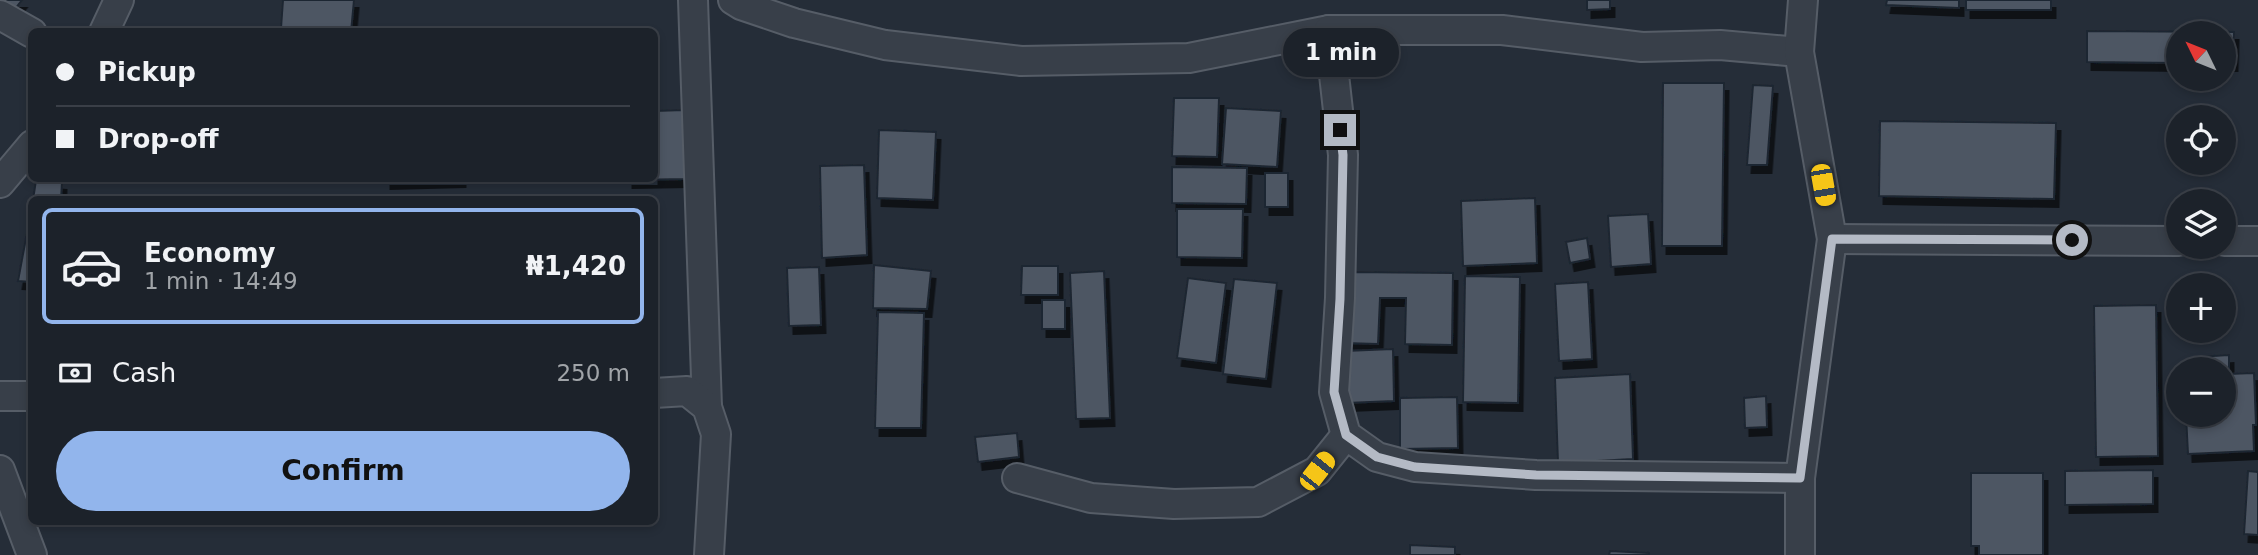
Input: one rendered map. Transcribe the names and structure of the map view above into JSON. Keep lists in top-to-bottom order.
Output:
{
  "north": "top left",
  "page": {
    "map_buttons": ["+", "−"],
    "bubble": "1 min",
    "banner": ["Pickup", "Drop-off"],
    "list": [
      {
        "name": "Economy",
        "note": "1 min · 14:49",
        "value": "₦1,420"
      }
    ],
    "pay": ["Cash", "250 m"],
    "buttons": "Confirm"
  }
}
